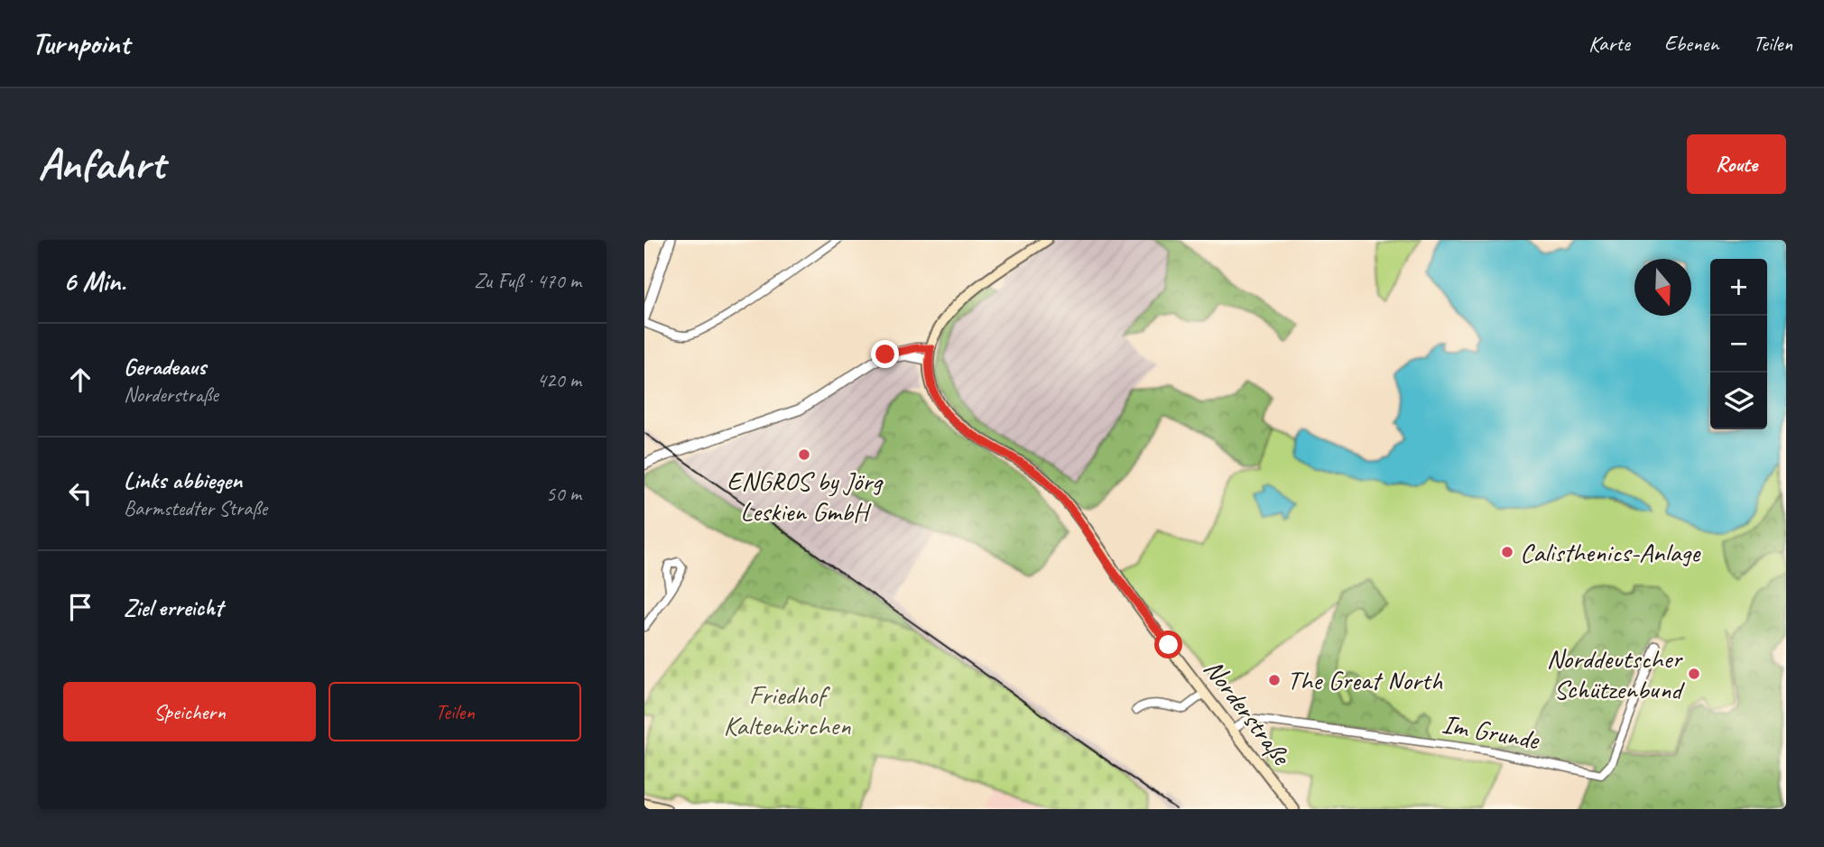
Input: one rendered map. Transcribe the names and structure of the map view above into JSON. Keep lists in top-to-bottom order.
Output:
{
  "streets": {
    "main road": ["Norderstraße"],
    "street": ["Im Grunde"]
  },
  "crossings": [
    ["Norderstraße", "Im Grunde"]
  ],
  "parks": ["Friedhof Kaltenkirchen"],
  "places": [
    "ENGROS by Jörg Leskien GmbH",
    "Calisthenics-Anlage",
    "Norddeutscher Schützenbund",
    "The Great North"
  ],
  "north": "bottom",
  "page": {
    "header": "Turnpoint",
    "nav": ["Karte", "Ebenen", "Teilen"],
    "buttons": [
      "Route",
      ["Speichern", "Teilen"]
    ],
    "title": "Anfahrt",
    "heading": ["6 Min.", "Zu Fuß · 470 m"],
    "map_buttons": ["+", "−"],
    "list": [
      ["Geradeaus", "Norderstraße", "420 m"],
      ["Links abbiegen", "Barmstedter Straße", "50 m"],
      "Ziel erreicht"
    ]
  }
}
